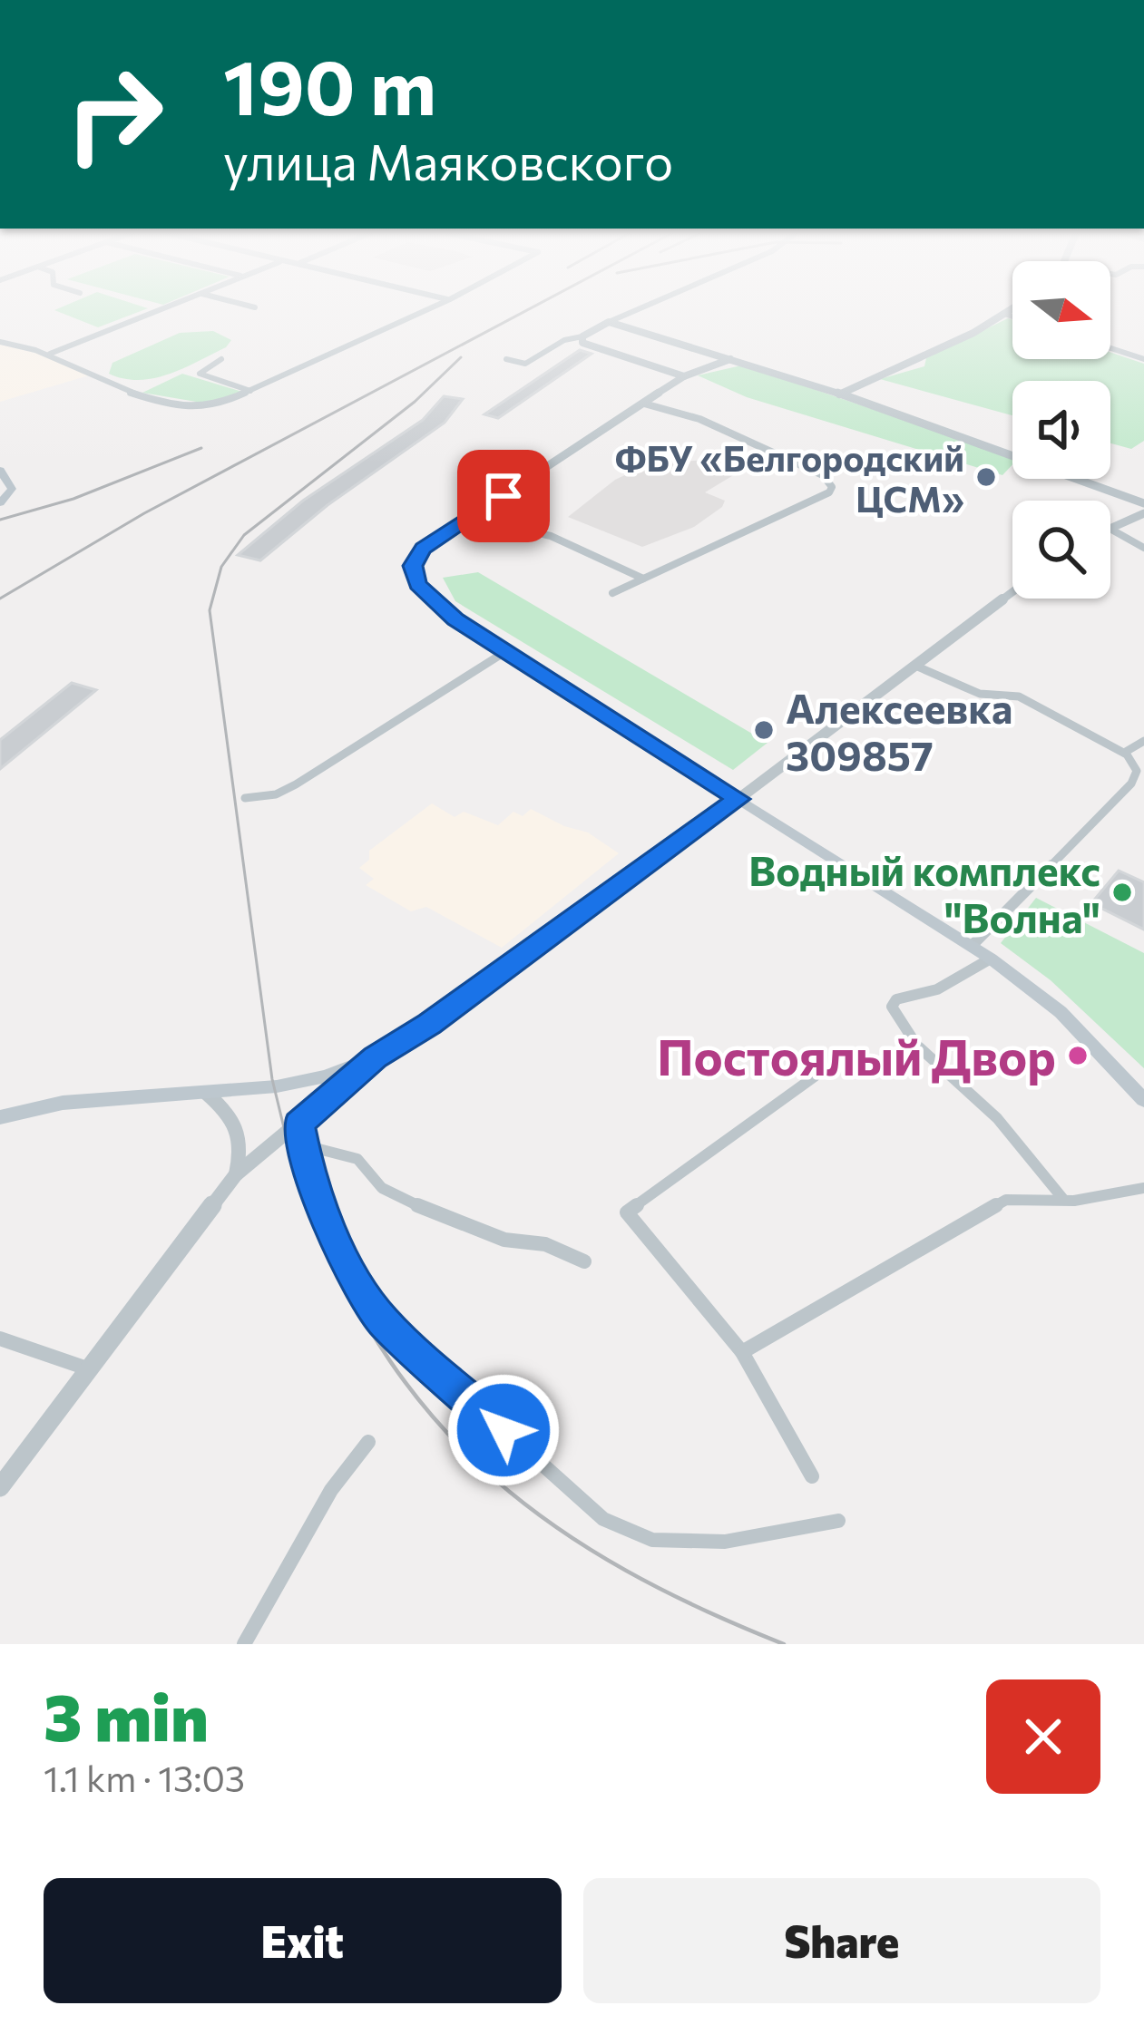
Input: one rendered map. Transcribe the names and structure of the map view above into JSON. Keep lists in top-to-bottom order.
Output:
{
  "places": [
    "ФБУ «Белгородский ЦСМ»",
    "Алексеевка 309857",
    "Водный комплекс \"Волна\"",
    "Постоялый Двор"
  ],
  "north": "right",
  "page": {
    "turn": ["190 m", "улица Маяковского"],
    "heading": ["3 min", "1.1 km · 13:03"],
    "buttons": ["Exit", "Share"]
  }
}
